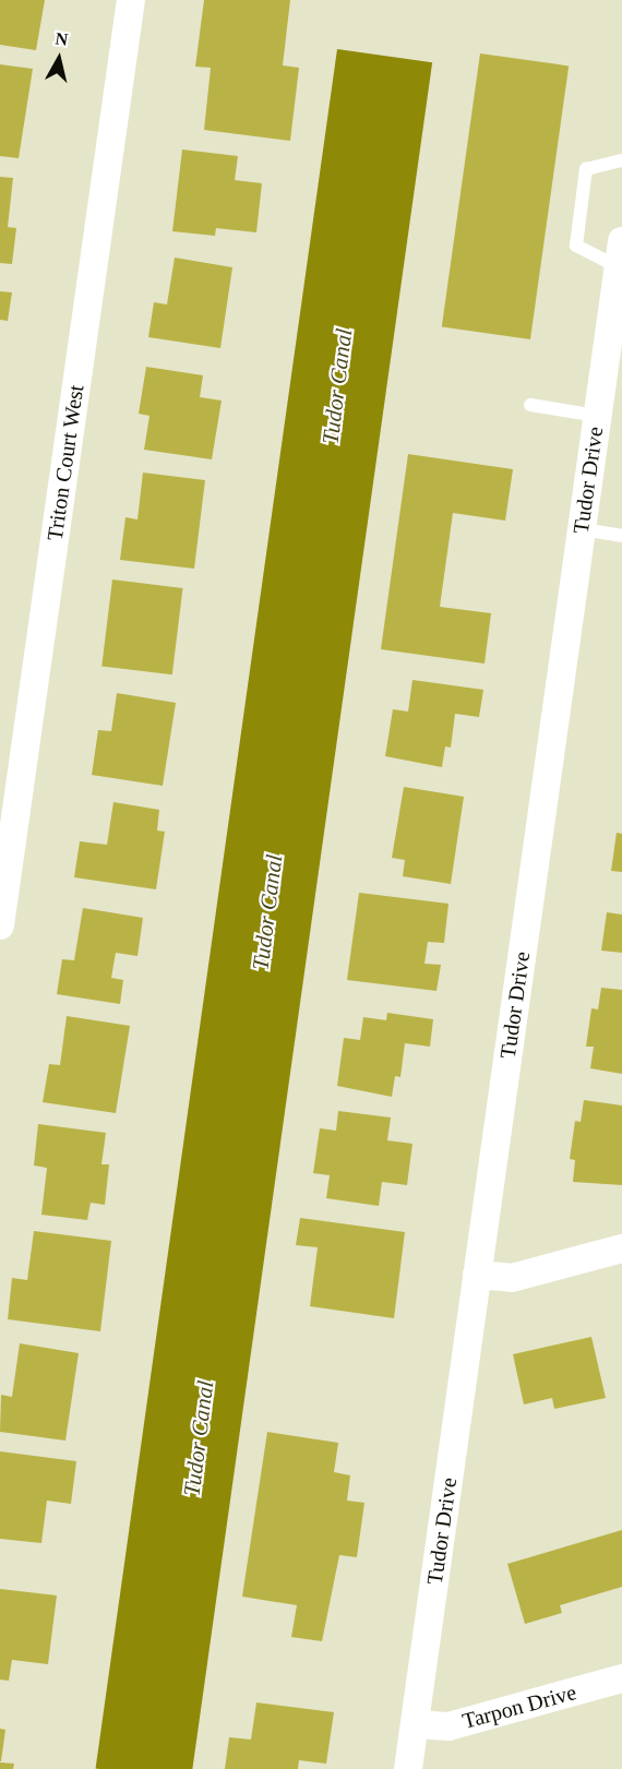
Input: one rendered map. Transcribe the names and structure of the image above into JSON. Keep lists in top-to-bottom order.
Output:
{
  "streets": {
    "street": ["Triton Court West", "Tudor Drive", "Tarpon Drive"]
  },
  "crossings": [
    ["Tudor Drive", "Tarpon Drive"]
  ],
  "water": ["Tudor Canal"],
  "north": "top"
}
